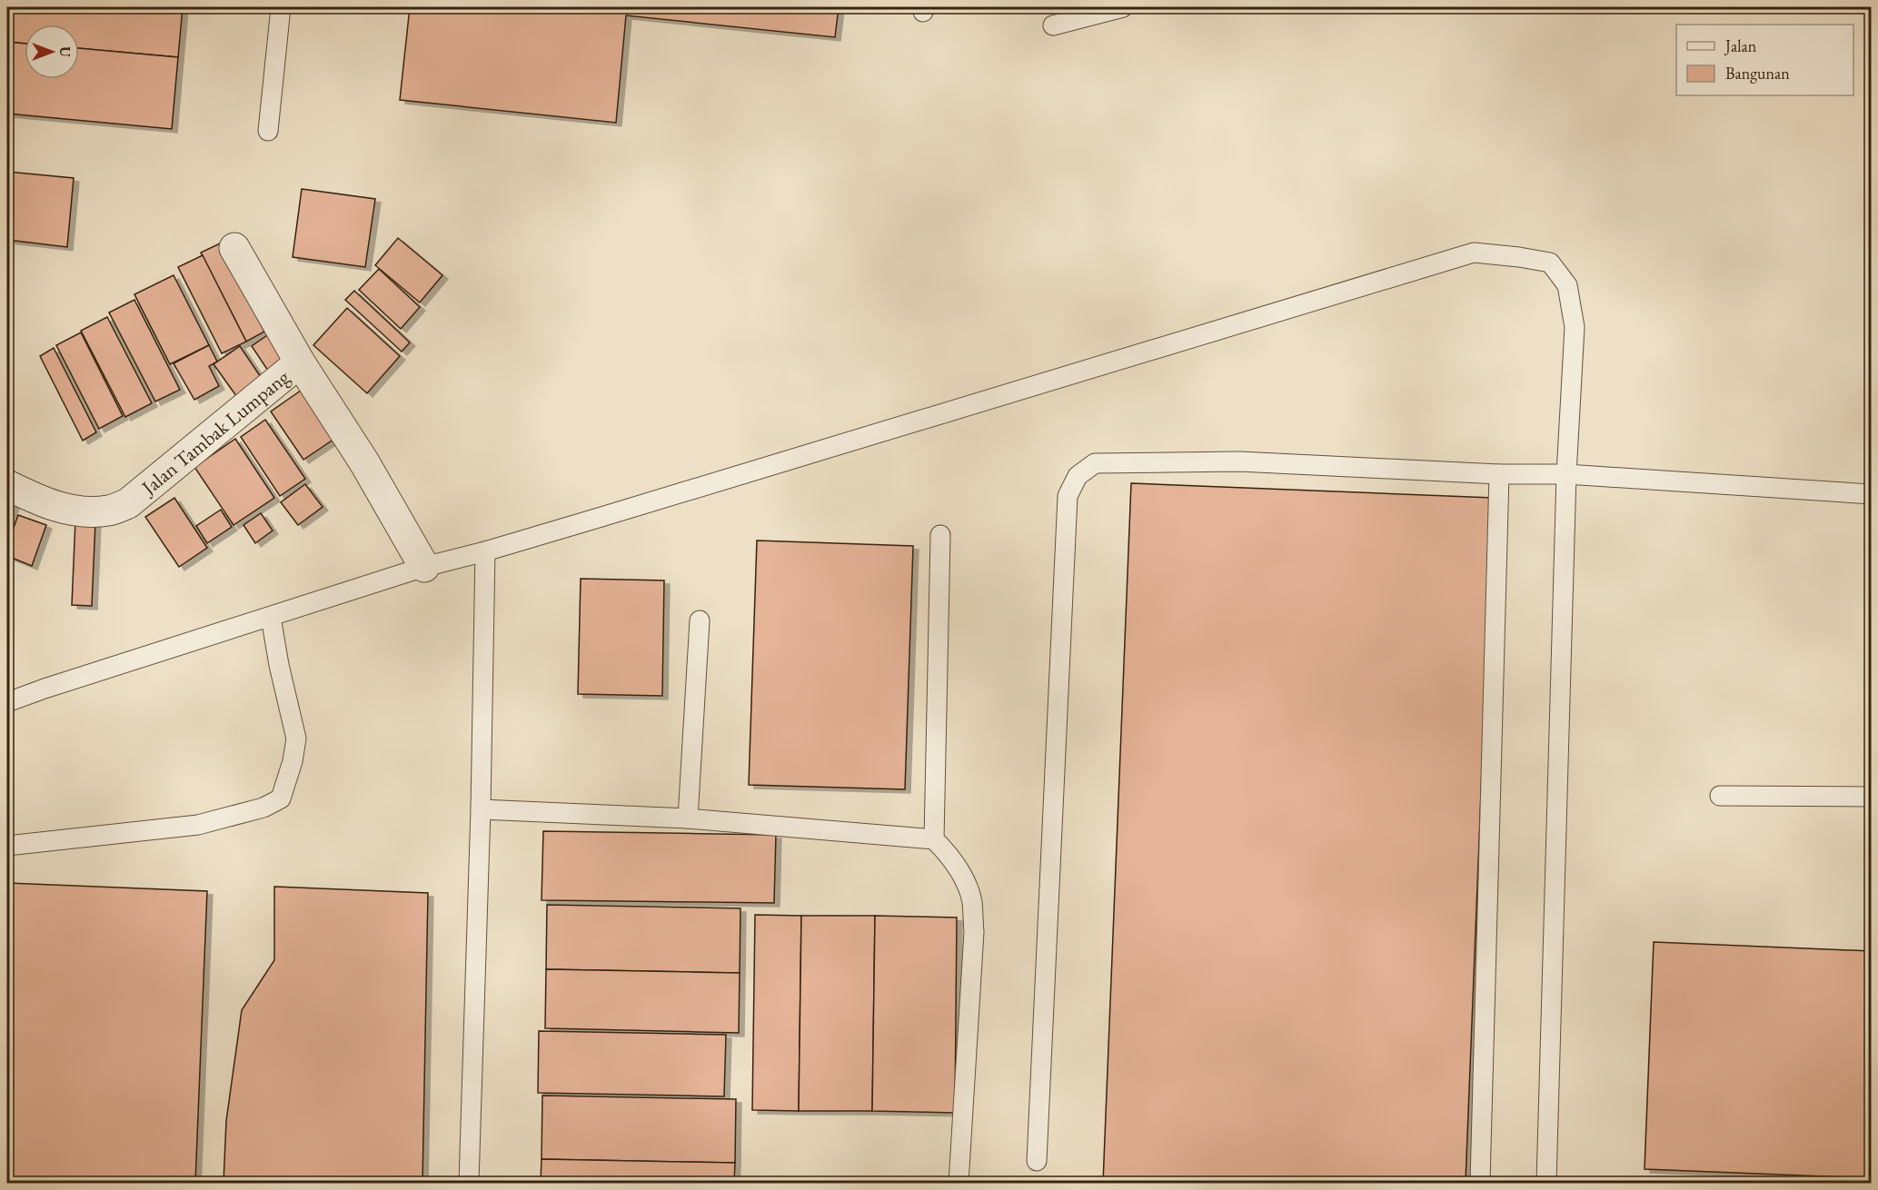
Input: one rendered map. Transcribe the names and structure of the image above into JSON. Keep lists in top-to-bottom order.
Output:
{
  "streets": {
    "street": ["Jalan Tambak Lumpang"]
  },
  "legend": ["Jalan", "Bangunan"],
  "north": "right"
}
